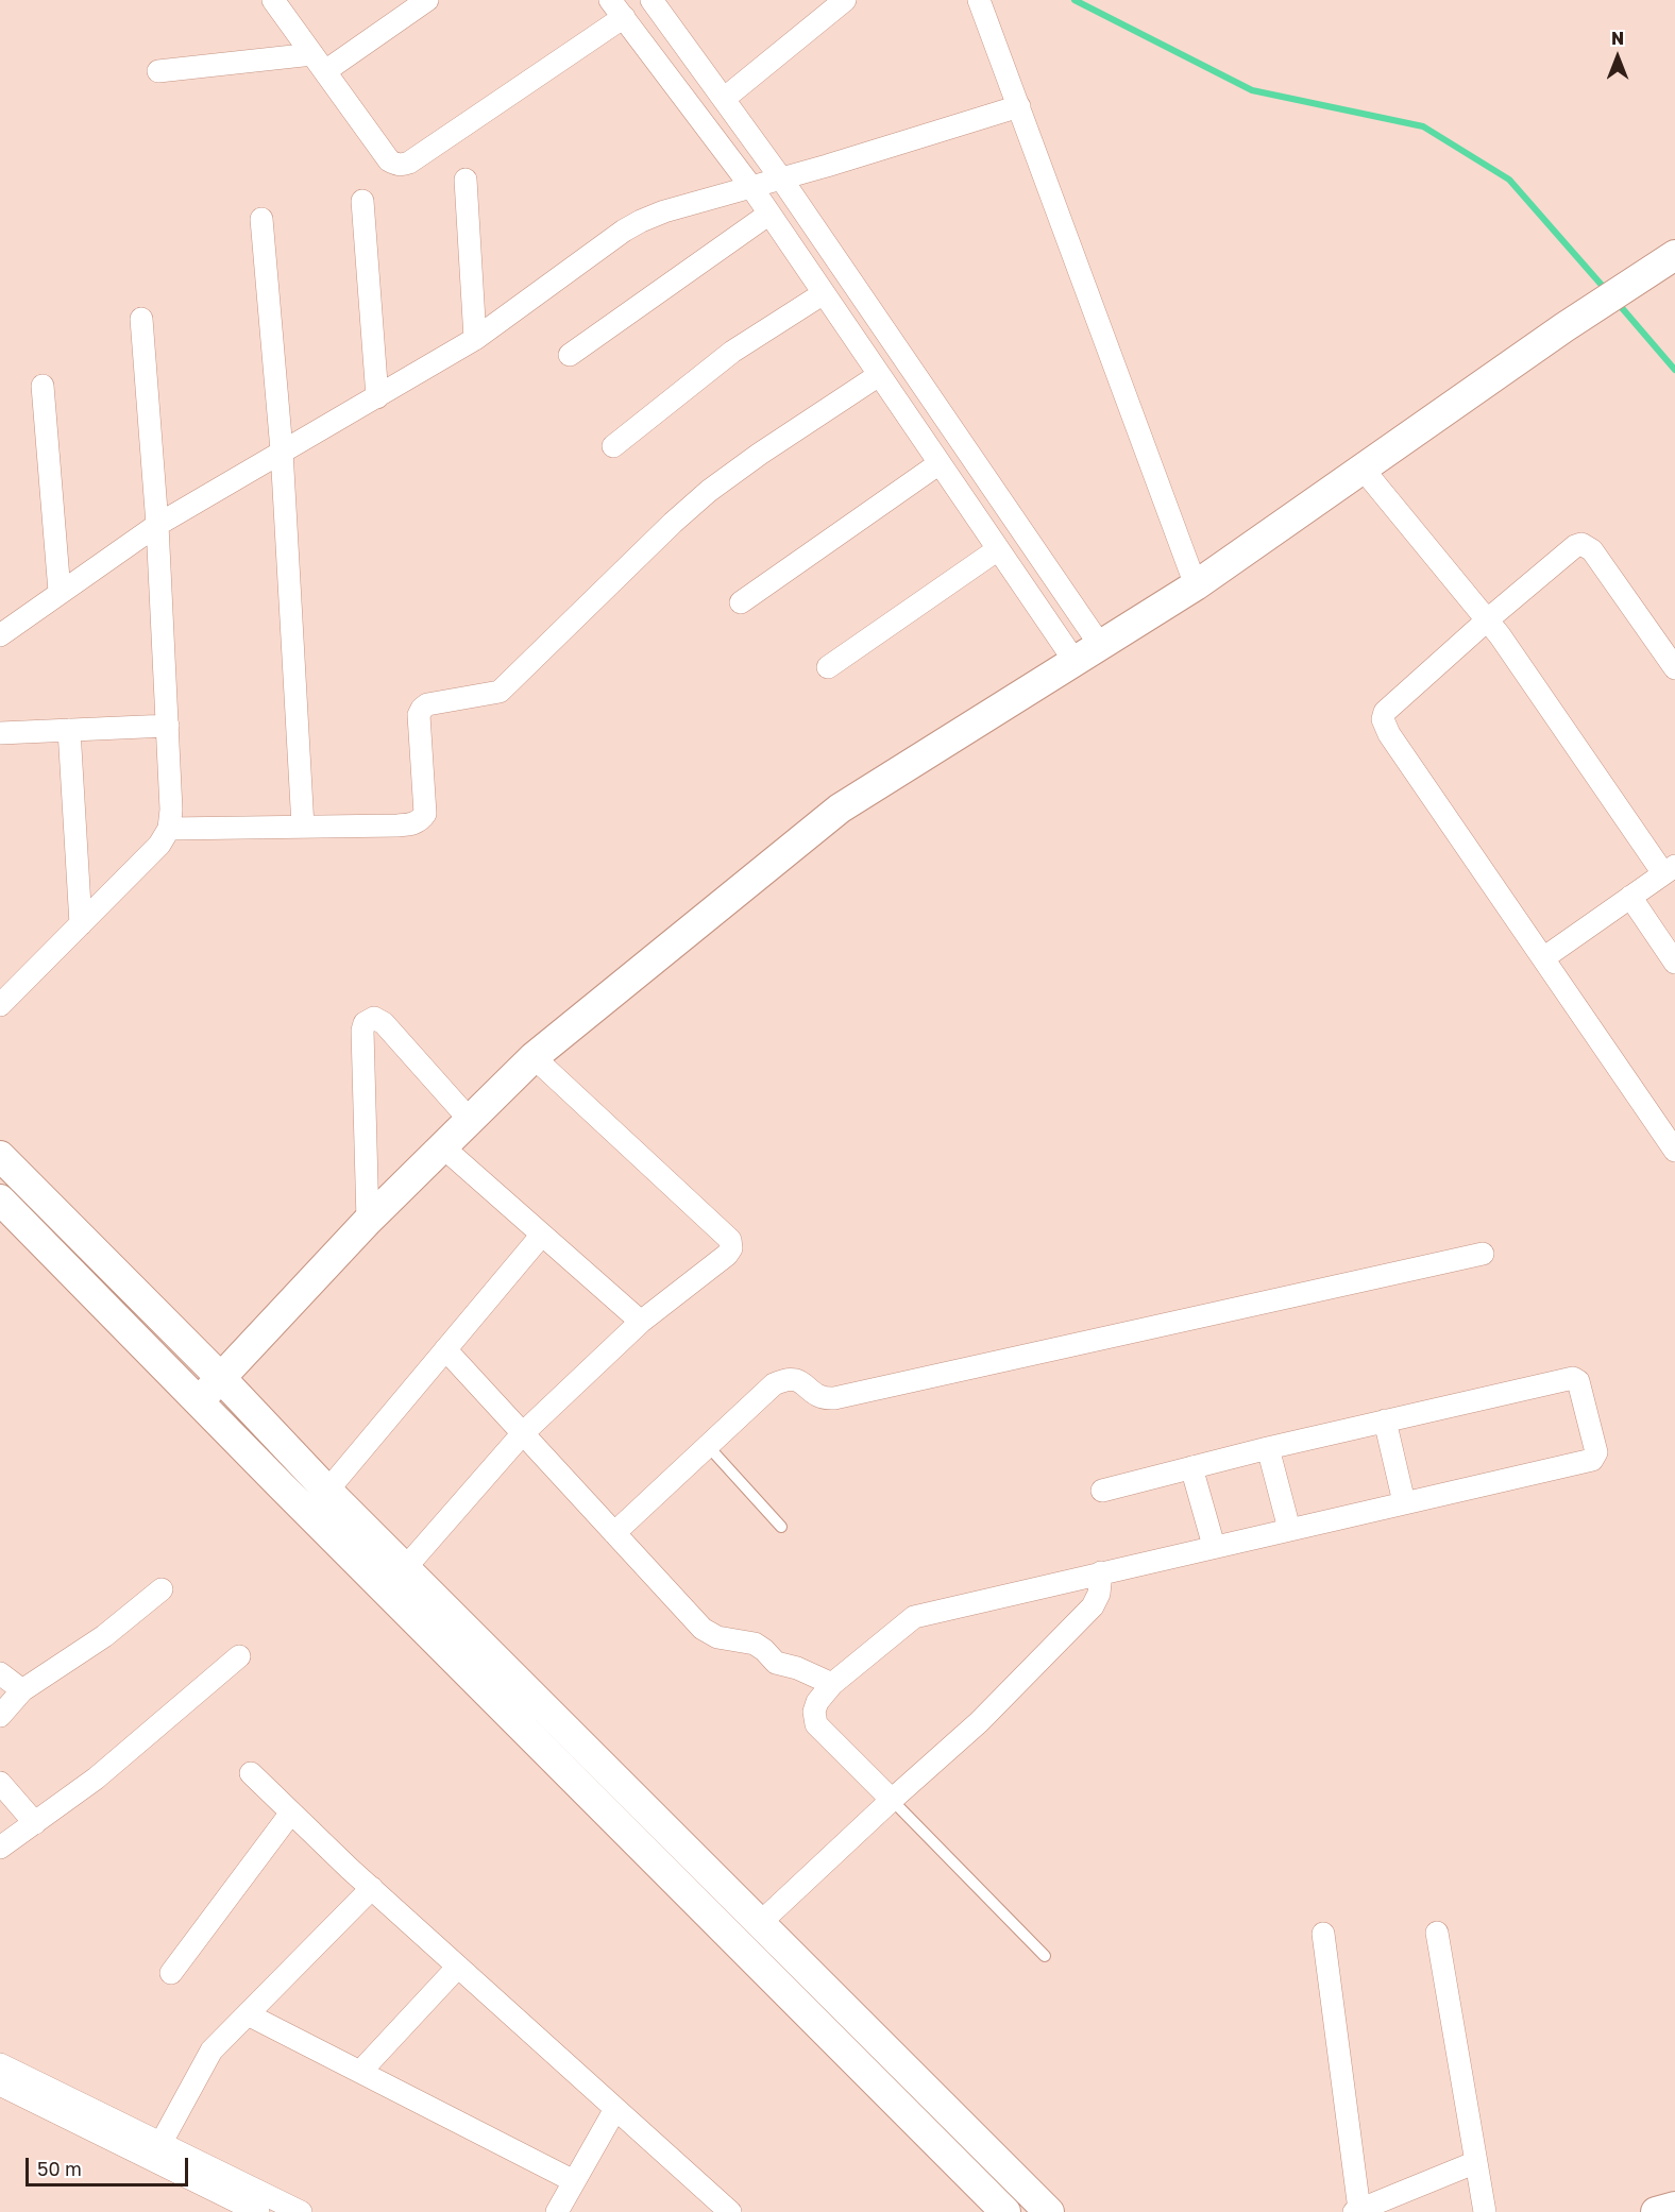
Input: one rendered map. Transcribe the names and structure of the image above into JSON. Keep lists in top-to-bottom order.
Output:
{
  "scale_bar": "50 m",
  "north": "top"
}
